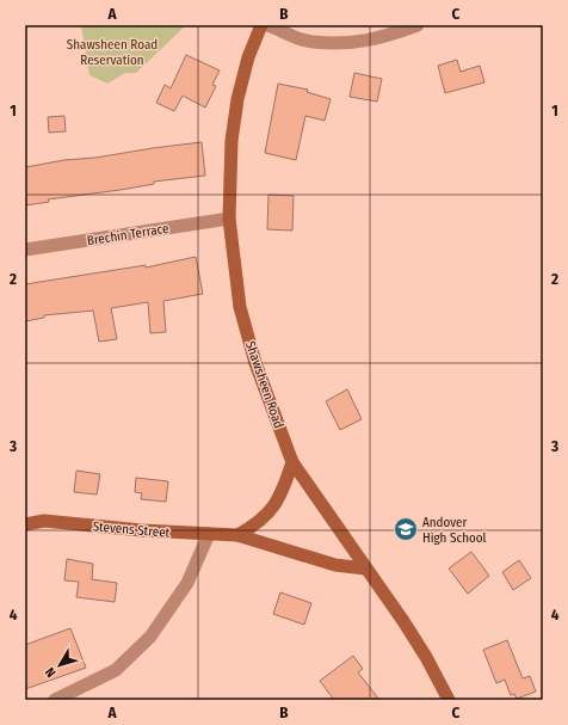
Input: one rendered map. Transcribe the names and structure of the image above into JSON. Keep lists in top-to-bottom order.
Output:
{
  "streets": {
    "main road": ["Shawsheen Road", "Stevens Street"],
    "street": ["Brechin Terrace"]
  },
  "crossings": [
    ["Brechin Terrace", "Shawsheen Road"],
    ["Shawsheen Road", "Stevens Street"]
  ],
  "parks": ["Shawsheen Road Reservation"],
  "places": {
    "school or university": ["Andover High School"]
  },
  "north": "bottom left",
  "grid": {
    "columns": ["A", "B", "C"],
    "rows": [
      "1",
      "2",
      "3",
      "4"
    ]
  }
}
